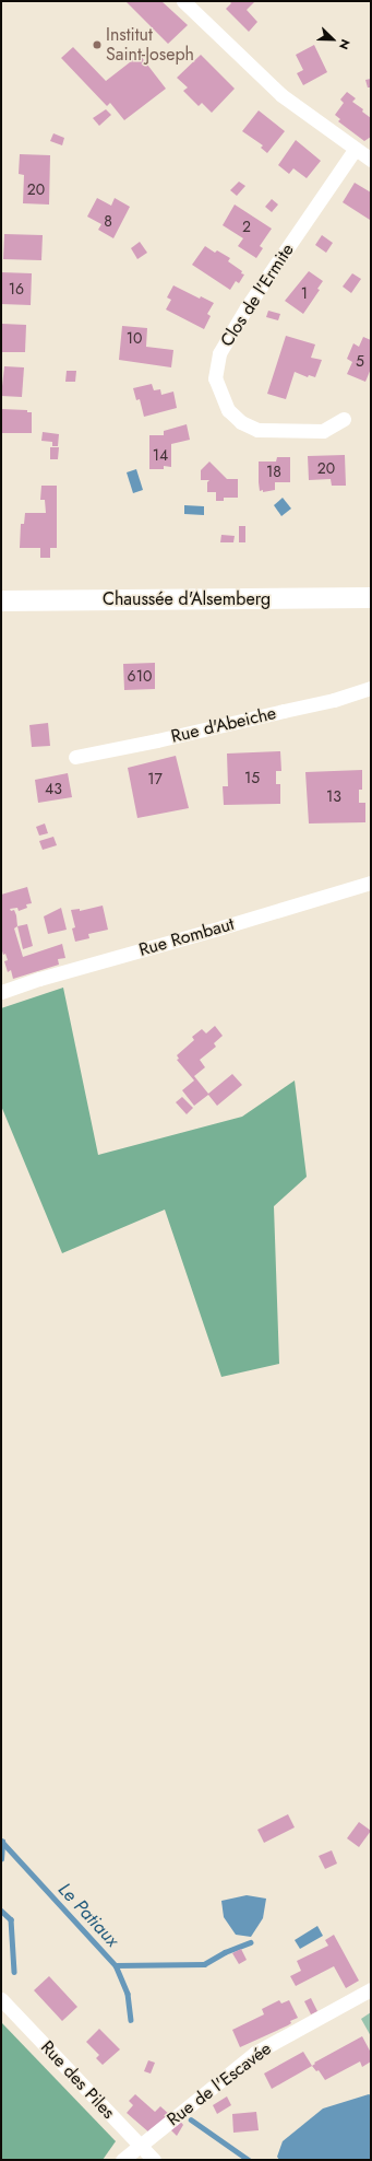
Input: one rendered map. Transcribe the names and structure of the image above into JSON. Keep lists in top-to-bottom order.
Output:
{
  "streets": {
    "main road": ["Chaussée d'Alsemberg"],
    "street": [
      "Clos de l'Ermite",
      "Rue d'Abeiche",
      "Rue Rombaut",
      "Rue des Piles",
      "Rue de l'Escavée"
    ]
  },
  "crossings": [
    ["Rue des Piles", "Rue de l'Escavée"]
  ],
  "water": ["Le Patiaux"],
  "places": ["Institut Saint-Joseph"],
  "house_numbers": [
    "20",
    "8",
    "2",
    "16",
    "1",
    "10",
    "5",
    "14",
    "20",
    "18",
    "610",
    "15",
    "17",
    "43",
    "13"
  ],
  "north": "bottom right"
}
